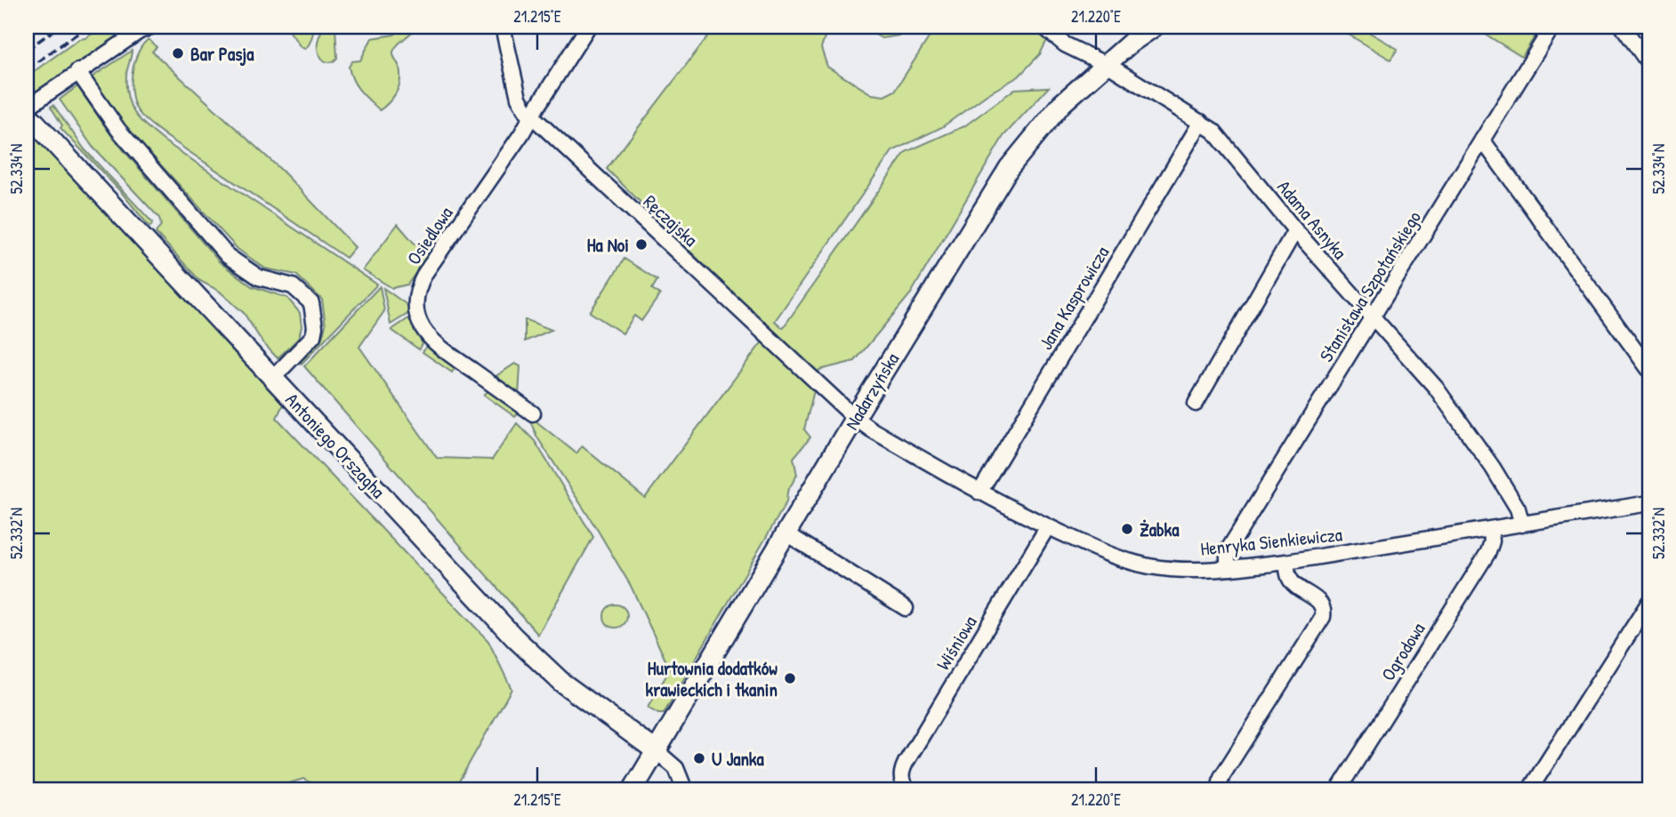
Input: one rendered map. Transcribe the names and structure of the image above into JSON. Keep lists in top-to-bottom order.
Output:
{
  "streets": {
    "main road": ["Nadarzyńska", "Antoniego Orszagha"],
    "street": [
      "Adama Asnyka",
      "Ręczajska",
      "Osiedlowa",
      "Stanisława Szpotańskiego",
      "Jana Kasprowicza",
      "Henryka Sienkiewicza",
      "Wiśniowa",
      "Ogrodowa"
    ]
  },
  "crossings": [
    ["Adama Asnyka", "Stanisława Szpotańskiego"],
    ["Adama Asnyka", "Jana Kasprowicza"],
    ["Adama Asnyka", "Nadarzyńska"],
    ["Adama Asnyka", "Henryka Sienkiewicza"],
    ["Ręczajska", "Osiedlowa"],
    ["Ręczajska", "Nadarzyńska"],
    ["Ręczajska", "Henryka Sienkiewicza"],
    ["Stanisława Szpotańskiego", "Henryka Sienkiewicza"],
    ["Jana Kasprowicza", "Henryka Sienkiewicza"],
    ["Nadarzyńska", "Antoniego Orszagha"],
    ["Nadarzyńska", "Henryka Sienkiewicza"],
    ["Henryka Sienkiewicza", "Wiśniowa"],
    ["Henryka Sienkiewicza", "Ogrodowa"]
  ],
  "places": [
    "Bar Pasja",
    "Ha Noi",
    "Żabka",
    "Hurtownia dodatków krawieckich i tkanin",
    "U Janka"
  ],
  "coordinates": [
    "21.215°E",
    "21.220°E",
    "52.334°N",
    "52.332°N"
  ]
}
